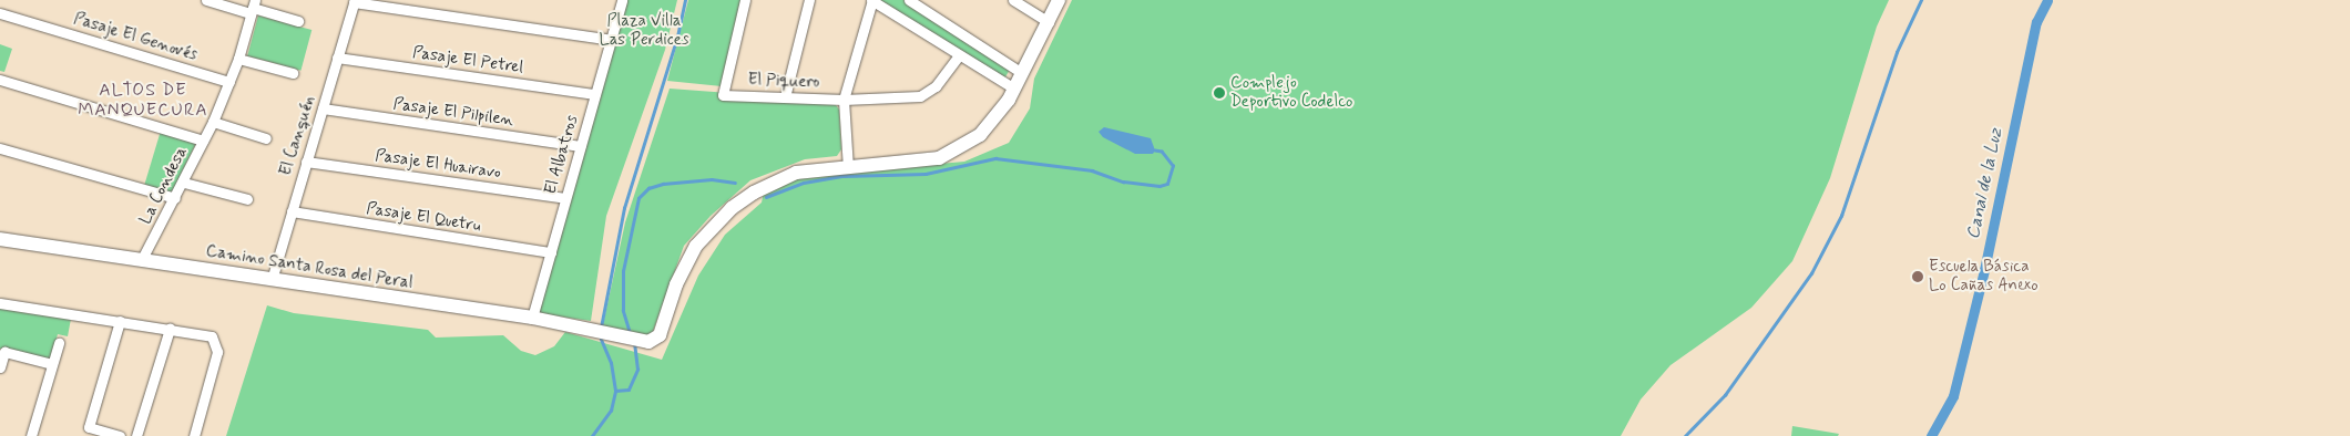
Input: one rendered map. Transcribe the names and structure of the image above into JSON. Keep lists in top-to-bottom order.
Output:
{
  "streets": {
    "street": [
      "Pasaje El Genovés",
      "Pasaje El Petrel",
      "El Piquero",
      "Pasaje El Pilpilen",
      "El Canquén",
      "El Albatros",
      "Pasaje El Huairavo",
      "La Condesa",
      "Pasaje El Quetru",
      "Camino Santa Rosa del Peral"
    ]
  },
  "crossings": [
    ["Pasaje El Genovés", "La Condesa"],
    ["Pasaje El Petrel", "El Canquén"],
    ["Pasaje El Petrel", "El Albatros"],
    ["Pasaje El Pilpilen", "El Canquén"],
    ["Pasaje El Pilpilen", "El Albatros"],
    ["El Canquén", "Pasaje El Huairavo"],
    ["El Canquén", "Pasaje El Quetru"],
    ["El Canquén", "Camino Santa Rosa del Peral"],
    ["El Albatros", "Pasaje El Huairavo"],
    ["El Albatros", "Pasaje El Quetru"],
    ["El Albatros", "Camino Santa Rosa del Peral"],
    ["La Condesa", "Camino Santa Rosa del Peral"]
  ],
  "districts": ["ALTOS DE MANQUECURA"],
  "water": ["Canal de la Luz"],
  "parks": ["Plaza Villa Las Perdices"],
  "places": ["Complejo Deportivo Codelco", "Escuela Básica Lo Cañas Anexo"]
}
